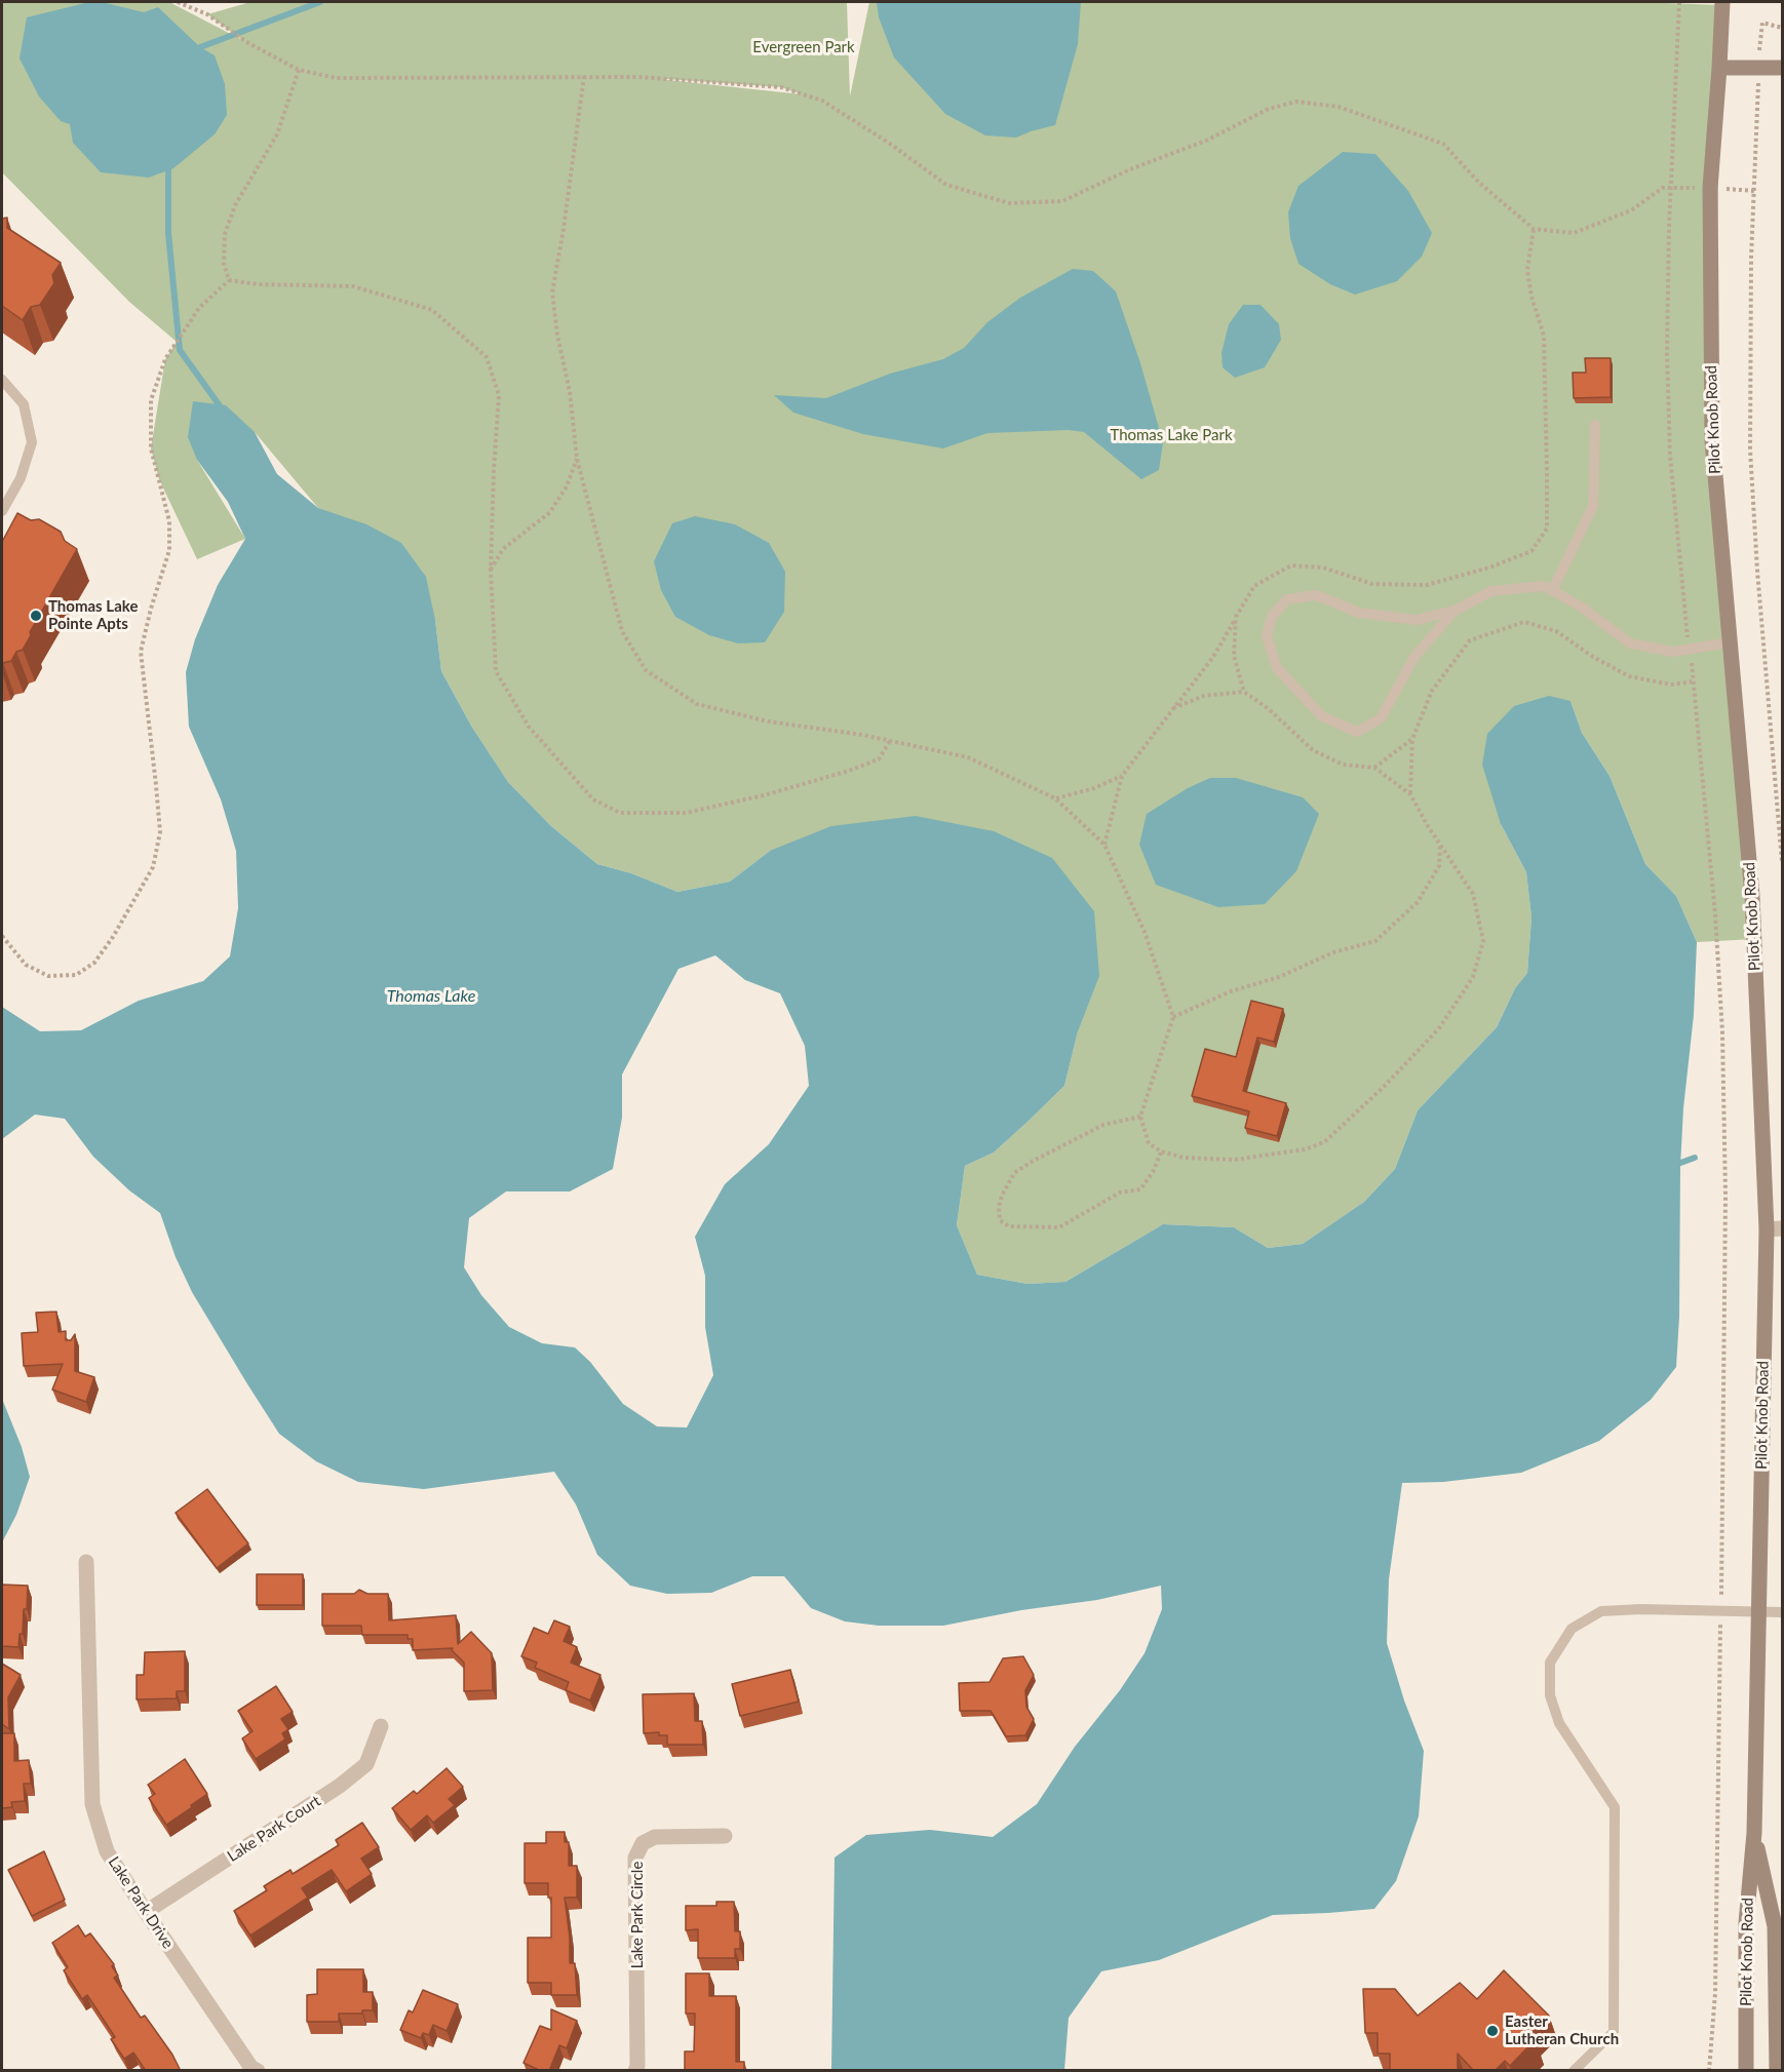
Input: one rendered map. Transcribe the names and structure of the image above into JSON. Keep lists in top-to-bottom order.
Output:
{
  "streets": {
    "main road": ["Pilot Knob Road"],
    "street": ["Lake Park Court", "Lake Park Drive", "Lake Park Circle"]
  },
  "crossings": [
    ["Lake Park Court", "Lake Park Drive"]
  ],
  "water": ["Thomas Lake"],
  "parks": ["Evergreen Park", "Thomas Lake Park"],
  "places": ["Thomas Lake Pointe Apts", "Easter Lutheran Church"]
}
